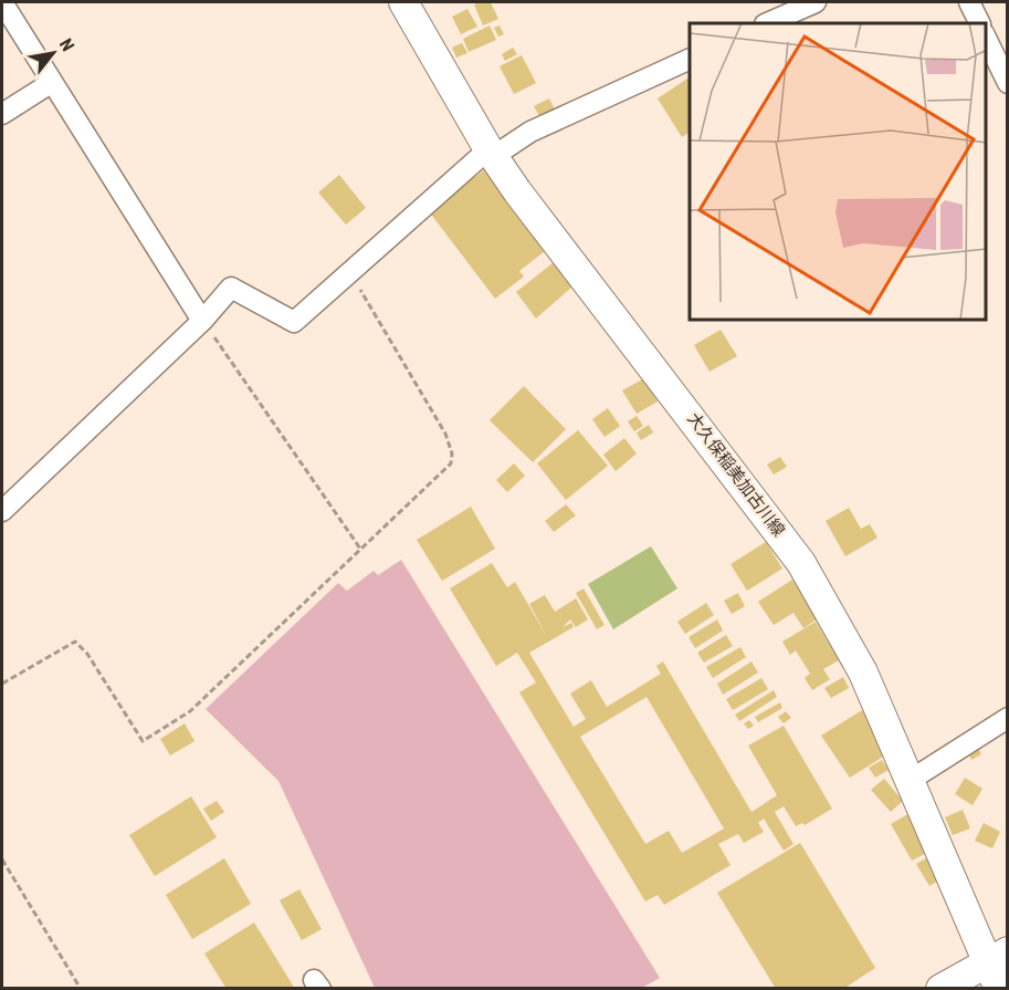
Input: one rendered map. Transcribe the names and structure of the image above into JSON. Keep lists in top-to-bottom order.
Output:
{
  "streets": {
    "main road": ["大久保稲美加古川線"]
  },
  "north": "top right"
}
